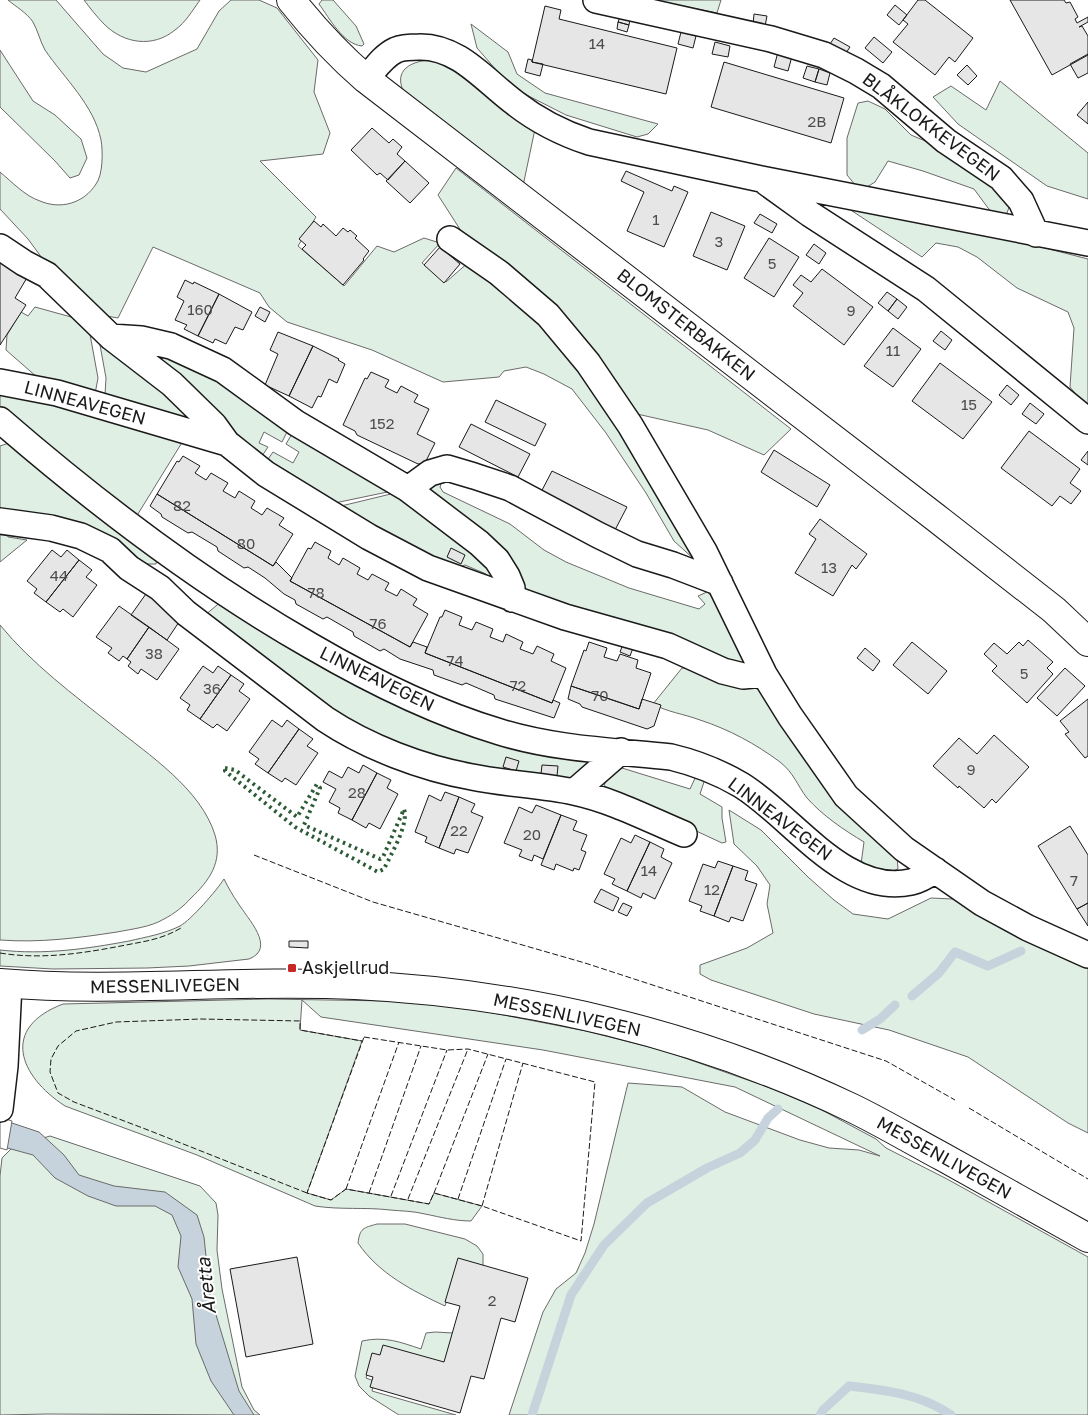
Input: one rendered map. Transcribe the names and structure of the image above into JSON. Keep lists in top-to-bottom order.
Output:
{
  "streets": {
    "main road": ["BLOMSTERBAKKEN", "MESSENLIVEGEN"],
    "street": ["BLÅKLOKKEVEGEN", "LINNEAVEGEN"]
  },
  "water": ["Åretta"],
  "places": {
    "transit": ["Askjellrud"]
  },
  "house_numbers": [
    "14",
    "2B",
    "1",
    "3",
    "5",
    "160",
    "9",
    "11",
    "15",
    "152",
    "82",
    "80",
    "13",
    "44",
    "78",
    "76",
    "38",
    "74",
    "5",
    "72",
    "36",
    "70",
    "9",
    "28",
    "22",
    "20",
    "14",
    "7",
    "12",
    "2"
  ]
}
